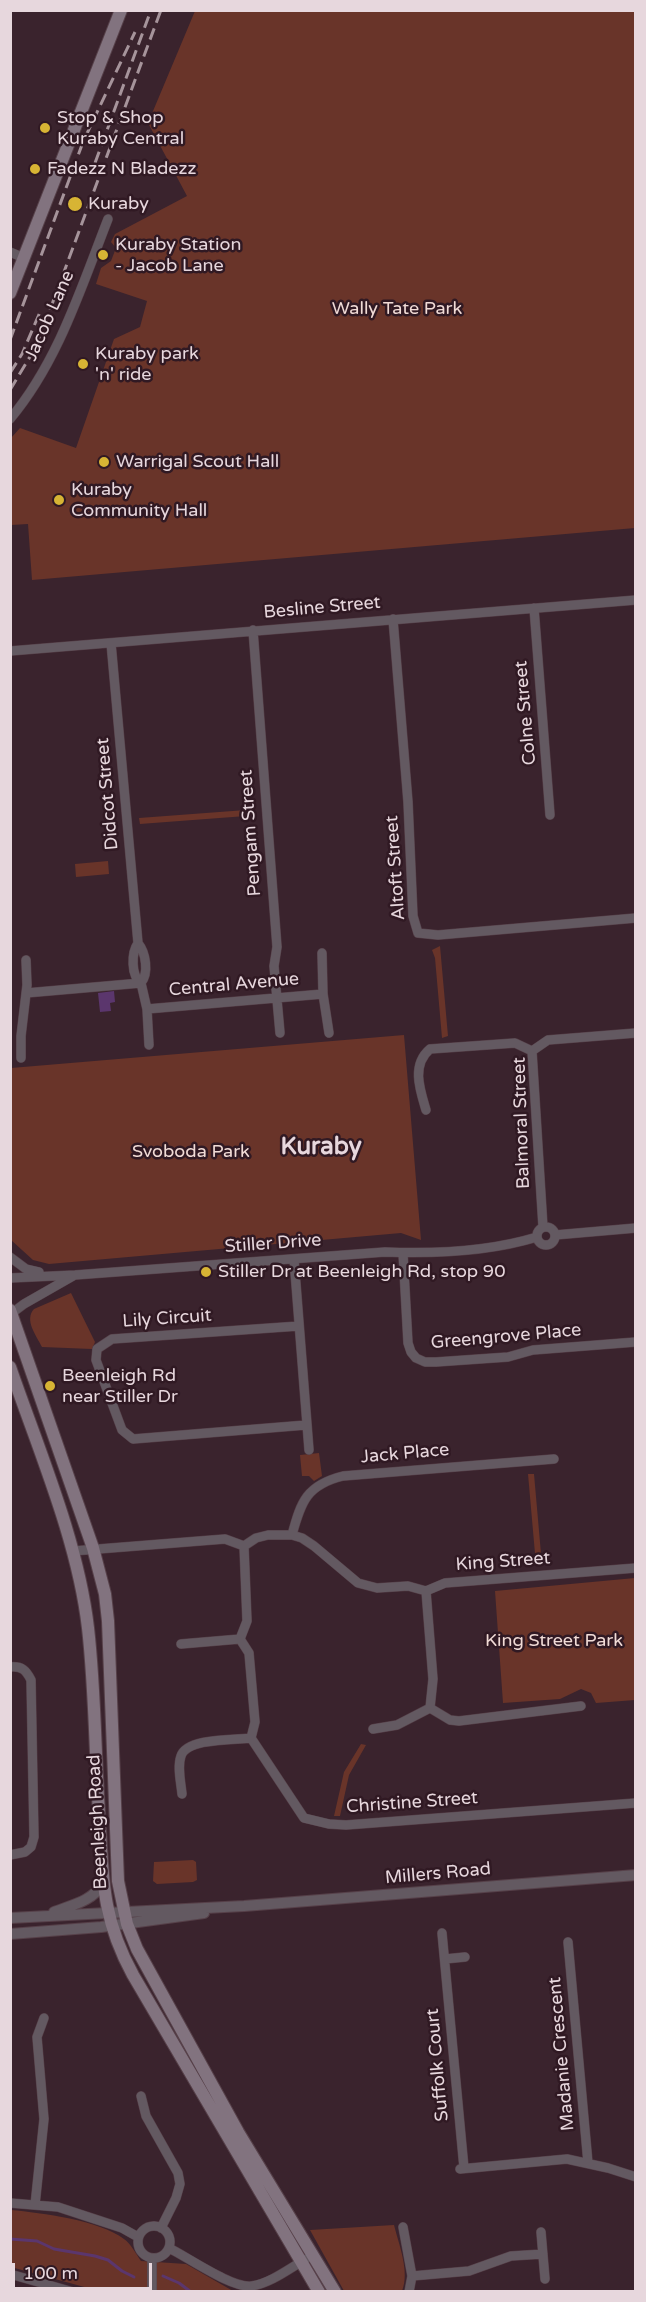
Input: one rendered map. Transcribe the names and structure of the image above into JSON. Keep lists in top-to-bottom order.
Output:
{
  "streets": {
    "main road": ["Beenleigh Road"],
    "street": [
      "Jacob Lane",
      "Besline Street",
      "Colne Street",
      "Didcot Street",
      "Pengam Street",
      "Altoft Street",
      "Central Avenue",
      "Balmoral Street",
      "Stiller Drive",
      "Lily Circuit",
      "Greengrove Place",
      "Jack Place",
      "King Street",
      "Christine Street",
      "Millers Road",
      "Madanie Crescent",
      "Suffolk Court"
    ]
  },
  "crossings": [
    ["Besline Street", "Colne Street"],
    ["Besline Street", "Didcot Street"],
    ["Besline Street", "Pengam Street"],
    ["Besline Street", "Altoft Street"],
    ["Didcot Street", "Central Avenue"],
    ["Pengam Street", "Central Avenue"],
    ["Balmoral Street", "Stiller Drive"],
    ["Stiller Drive", "Greengrove Place"],
    ["Jack Place", "King Street"],
    ["Beenleigh Road", "Millers Road"],
    ["Madanie Crescent", "Suffolk Court"]
  ],
  "districts": ["Kuraby"],
  "parks": ["Wally Tate Park", "Svoboda Park", "King Street Park"],
  "places": [
    "Stop & Shop Kuraby Central",
    "Fadezz N Bladezz",
    "Kuraby",
    "Kuraby Station - Jacob Lane",
    "Kuraby park 'n' ride",
    "Warrigal Scout Hall",
    "Kuraby Community Hall",
    "Stiller Dr at Beenleigh Rd, stop 90",
    "Beenleigh Rd near Stiller Dr"
  ],
  "scale_bar": "100 m"
}
